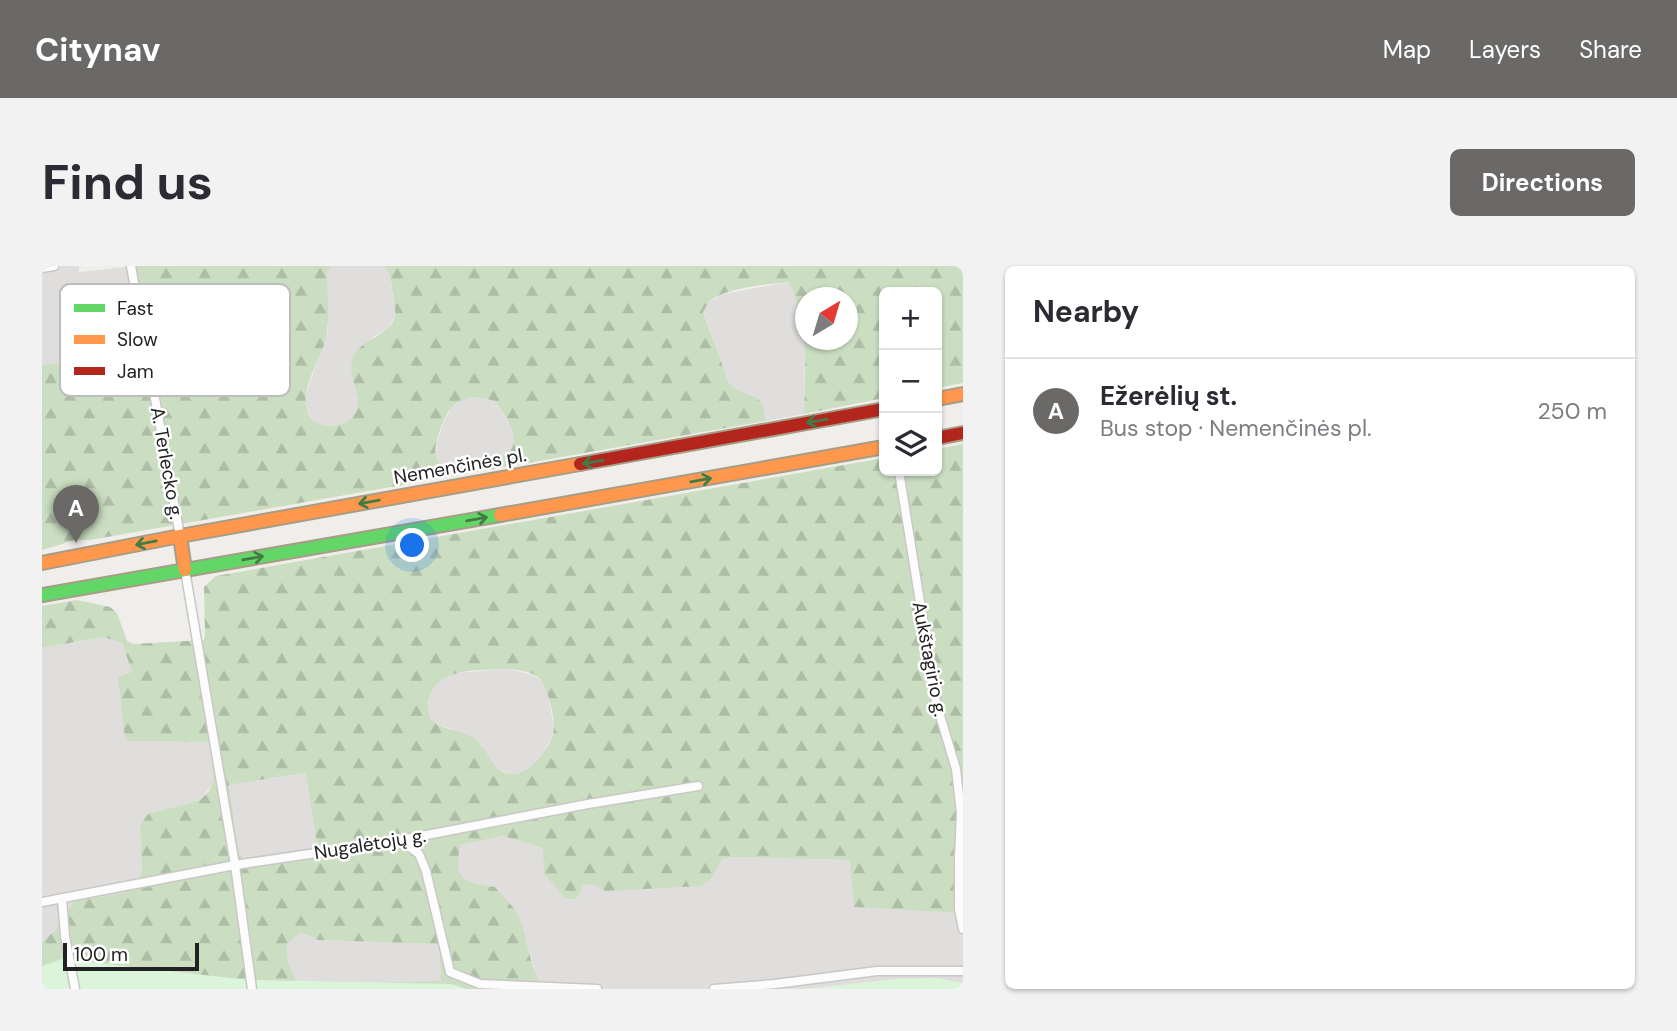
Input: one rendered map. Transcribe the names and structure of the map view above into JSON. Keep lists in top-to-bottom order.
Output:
{
  "streets": {
    "main road": ["Nemenčinės pl."],
    "street": ["A. Terlecko g.", "Aukštagirio g.", "Nugalėtojų g."]
  },
  "crossings": [
    ["A. Terlecko g.", "Nemenčinės pl."]
  ],
  "legend": ["Fast", "Slow", "Jam"],
  "scale_bar": "100 m",
  "north": "top right",
  "page": {
    "header": "Citynav",
    "nav": ["Map", "Layers", "Share"],
    "buttons": "Directions",
    "title": "Find us",
    "heading": "Nearby",
    "map_buttons": ["+", "−"],
    "list": [
      {
        "mark": "A",
        "name": "Ežerėlių st.",
        "note": "Bus stop · Nemenčinės pl.",
        "value": "250 m"
      }
    ],
    "pins": "A",
    "scale": "100 m"
  }
}
